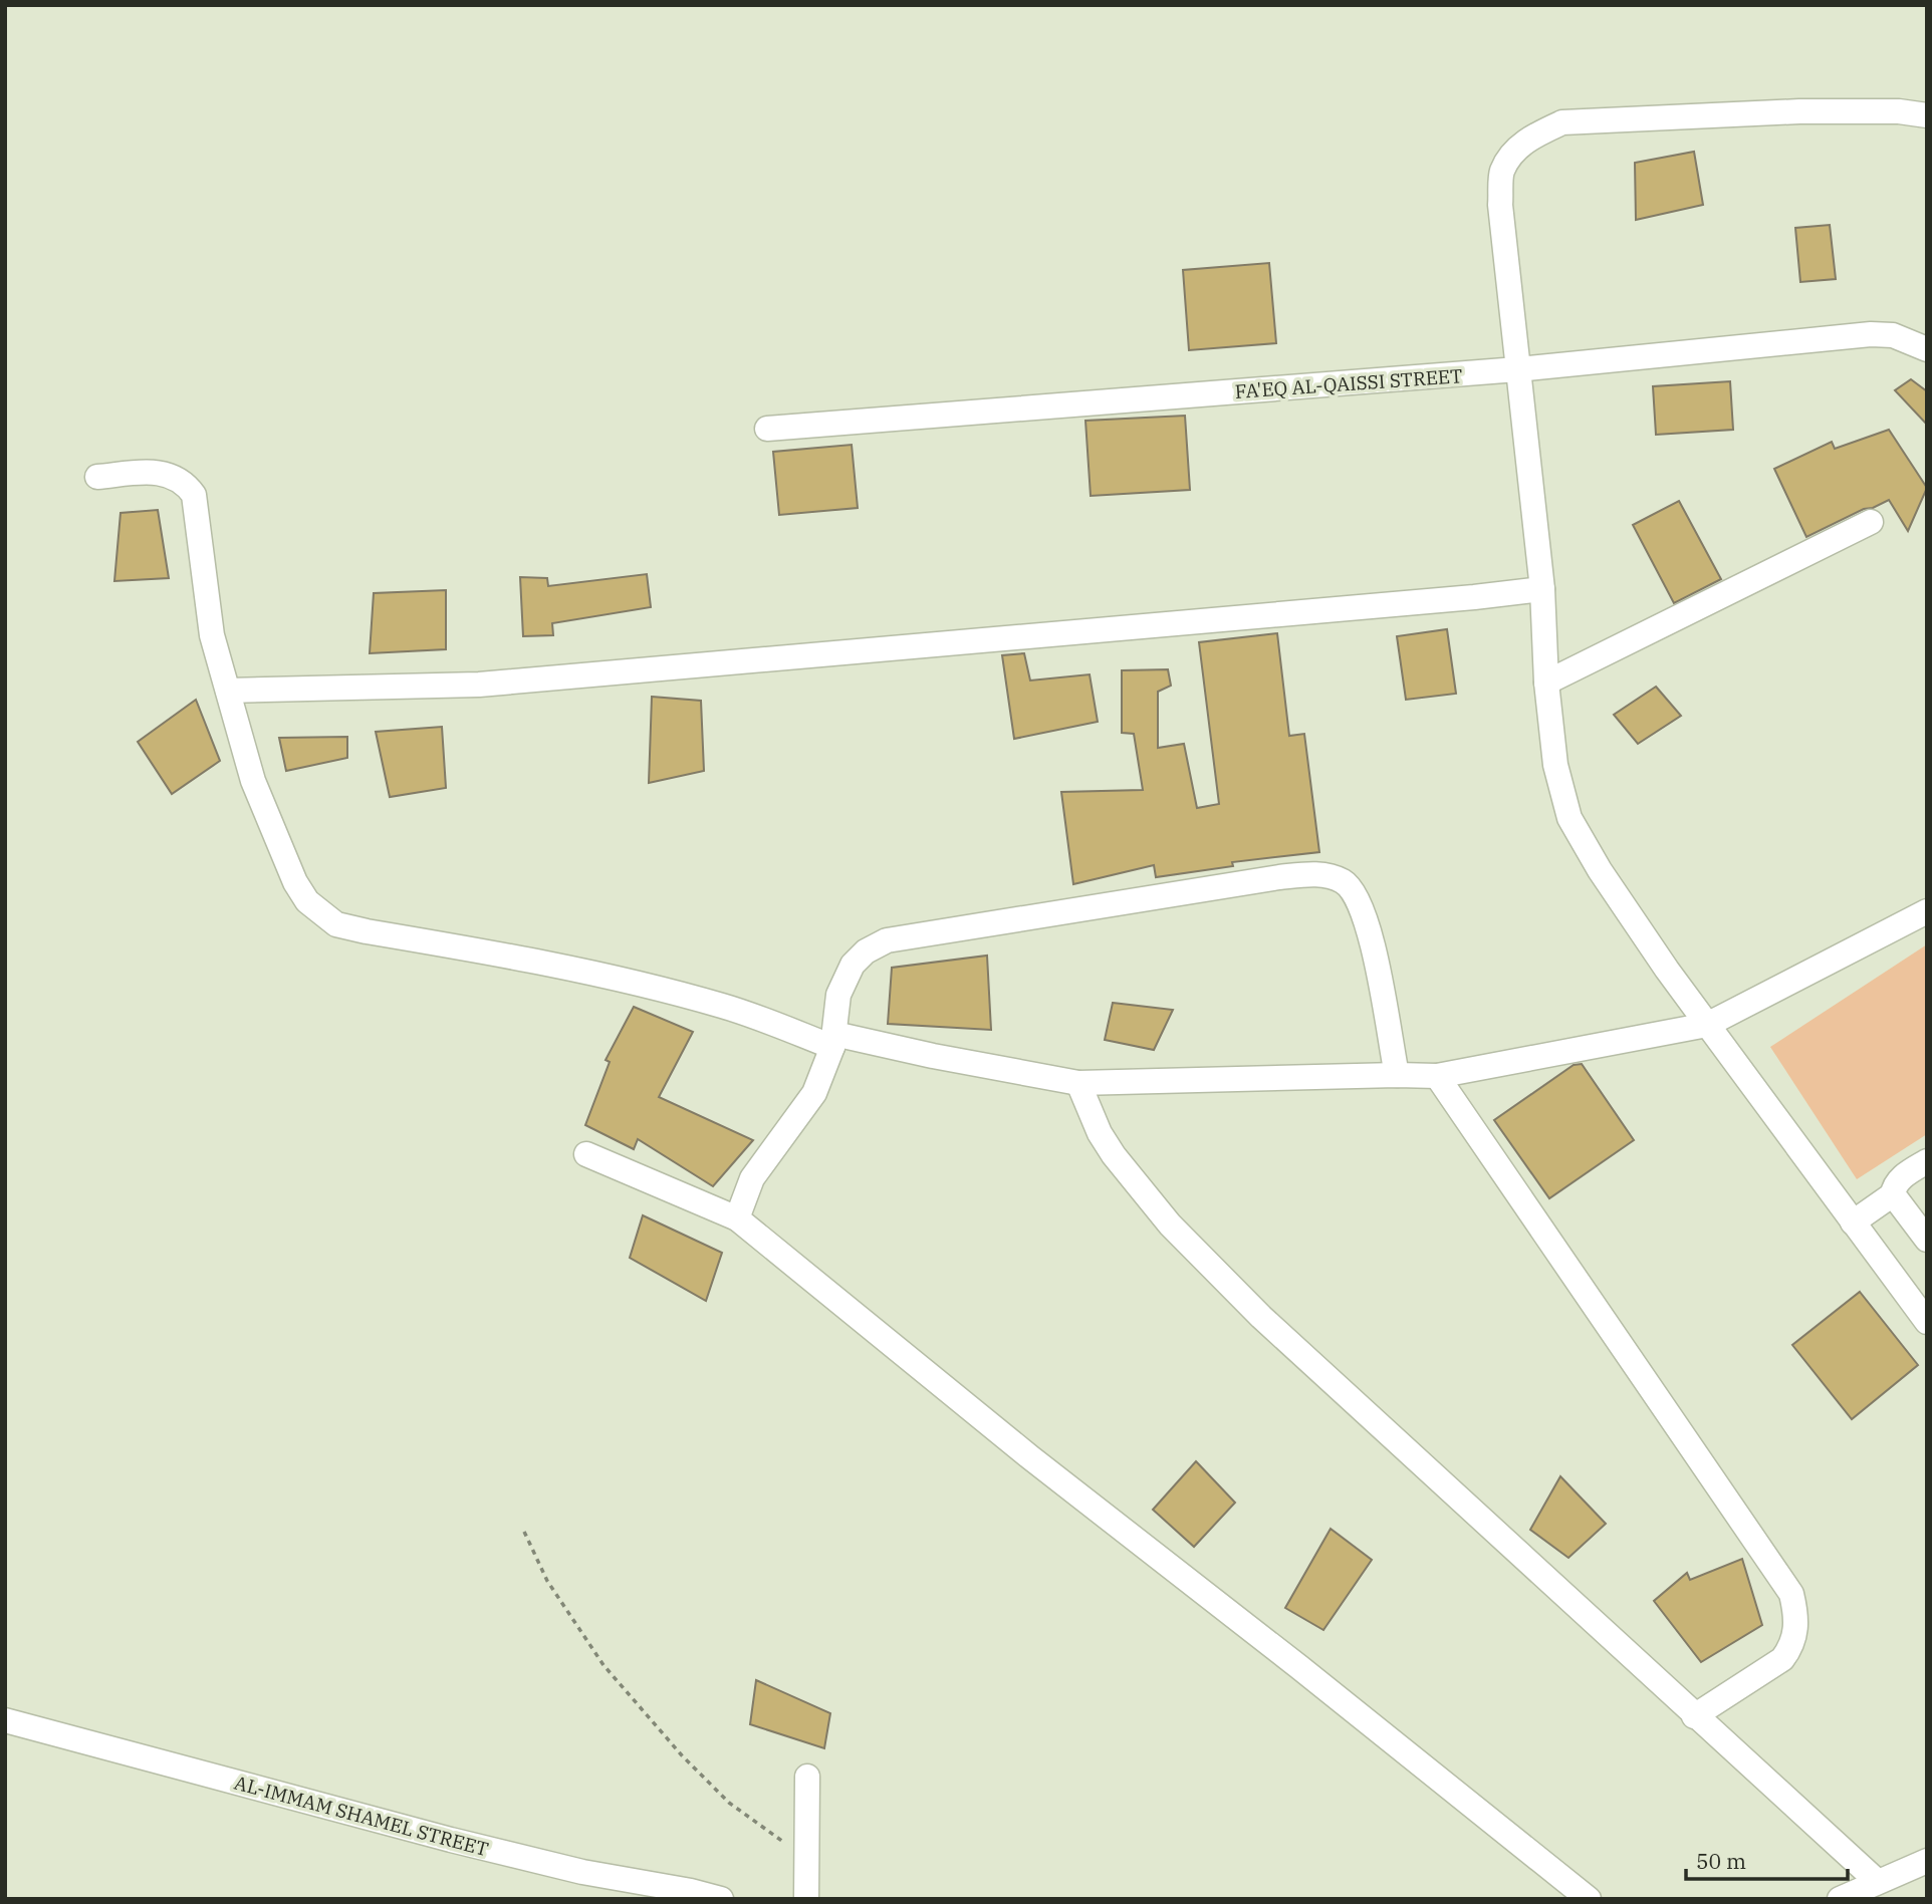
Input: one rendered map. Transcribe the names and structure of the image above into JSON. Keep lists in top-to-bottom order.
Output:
{
  "streets": {
    "street": ["FA'EQ AL-QAISSI STREET", "AL-IMMAM SHAMEL STREET"]
  },
  "scale_bar": "50 m"
}
